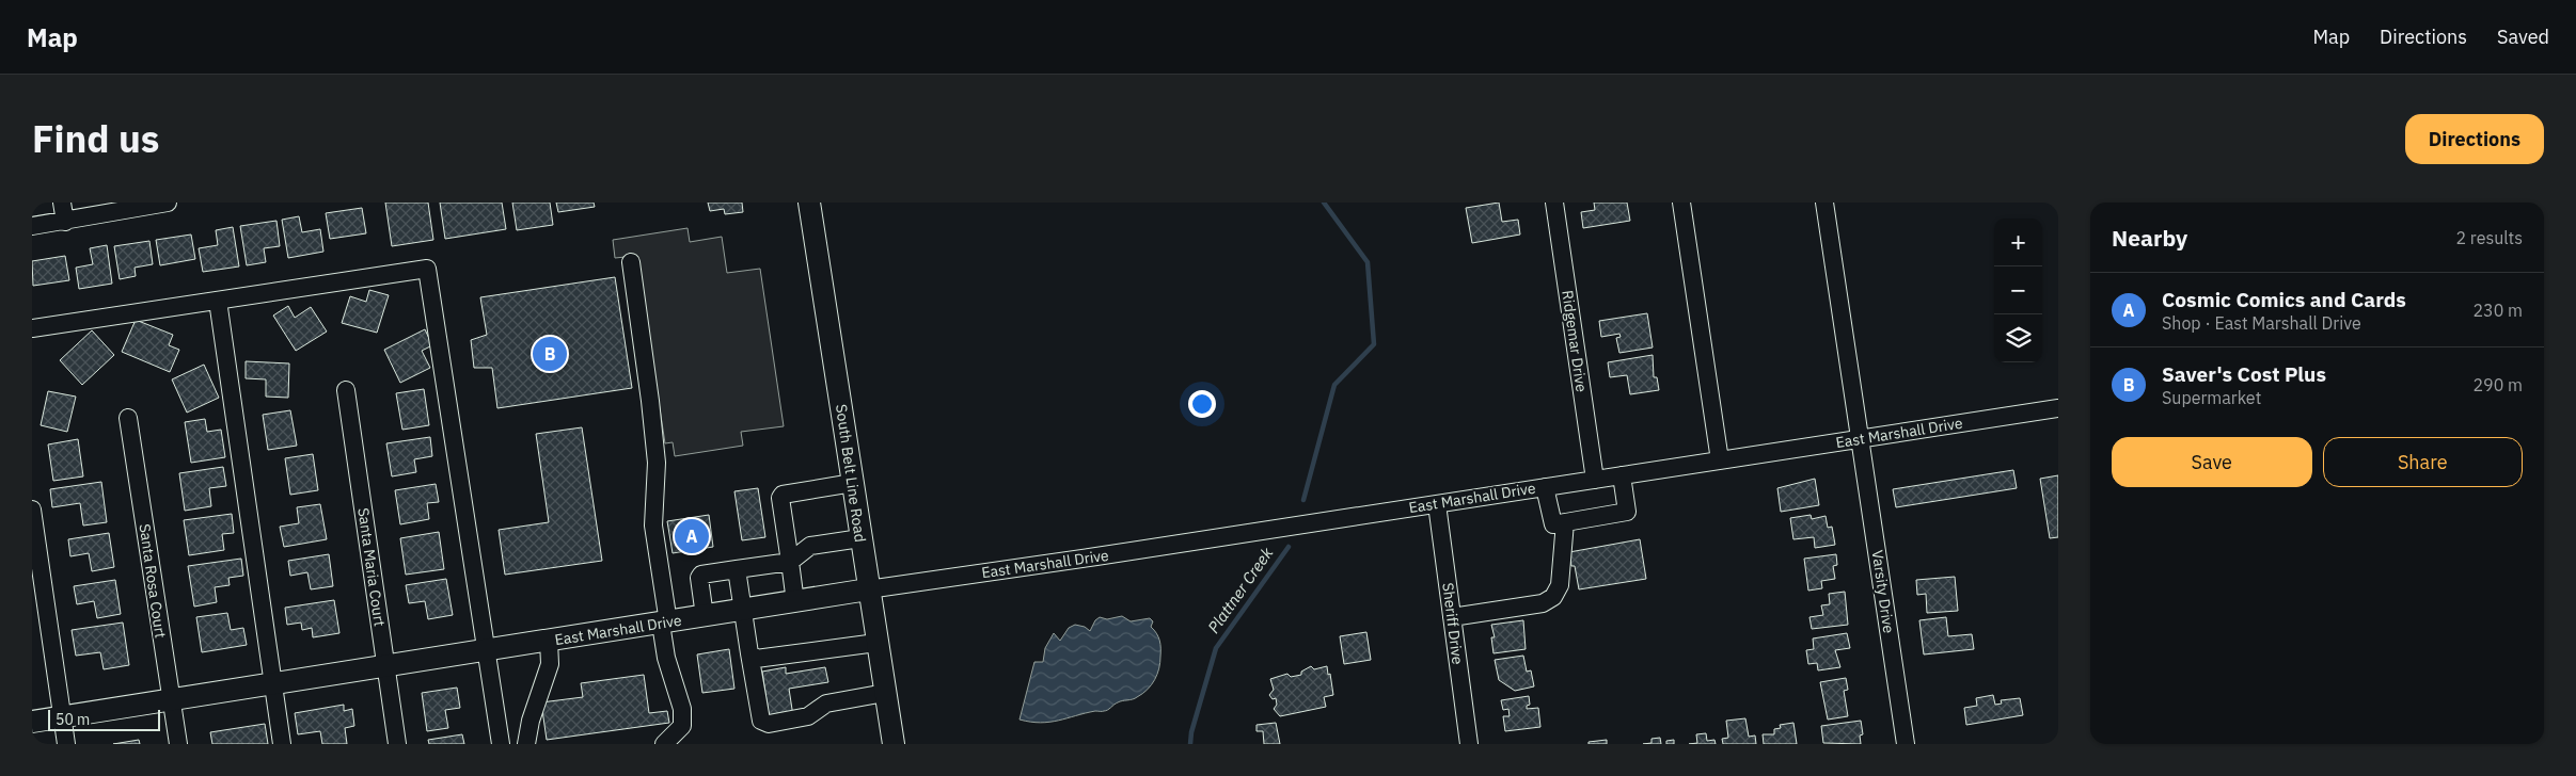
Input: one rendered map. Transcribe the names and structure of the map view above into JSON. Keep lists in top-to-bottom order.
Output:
{
  "streets": {
    "main road": ["East Marshall Drive", "South Belt Line Road"],
    "street": [
      "Ridgemar Drive",
      "Santa Maria Court",
      "Santa Rosa Court",
      "Varsity Drive",
      "Sheriff Drive"
    ]
  },
  "crossings": [
    ["Ridgemar Drive", "East Marshall Drive"],
    ["East Marshall Drive", "South Belt Line Road"],
    ["East Marshall Drive", "Santa Maria Court"],
    ["East Marshall Drive", "Santa Rosa Court"],
    ["East Marshall Drive", "Varsity Drive"],
    ["East Marshall Drive", "Sheriff Drive"]
  ],
  "water": ["Plattner Creek"],
  "scale_bar": "50 m",
  "page": {
    "header": "Map",
    "nav": ["Map", "Directions", "Saved"],
    "title": "Find us",
    "buttons": [
      "Directions",
      ["Save", "Share"]
    ],
    "heading": ["Nearby", "2 results"],
    "map_buttons": ["+", "−"],
    "list": [
      {
        "mark": "A",
        "name": "Cosmic Comics and Cards",
        "note": "Shop · East Marshall Drive",
        "value": "230 m"
      },
      {
        "mark": "B",
        "name": "Saver's Cost Plus",
        "note": "Supermarket",
        "value": "290 m"
      }
    ],
    "pins": ["B", "A"],
    "scale": "50 m"
  }
}
